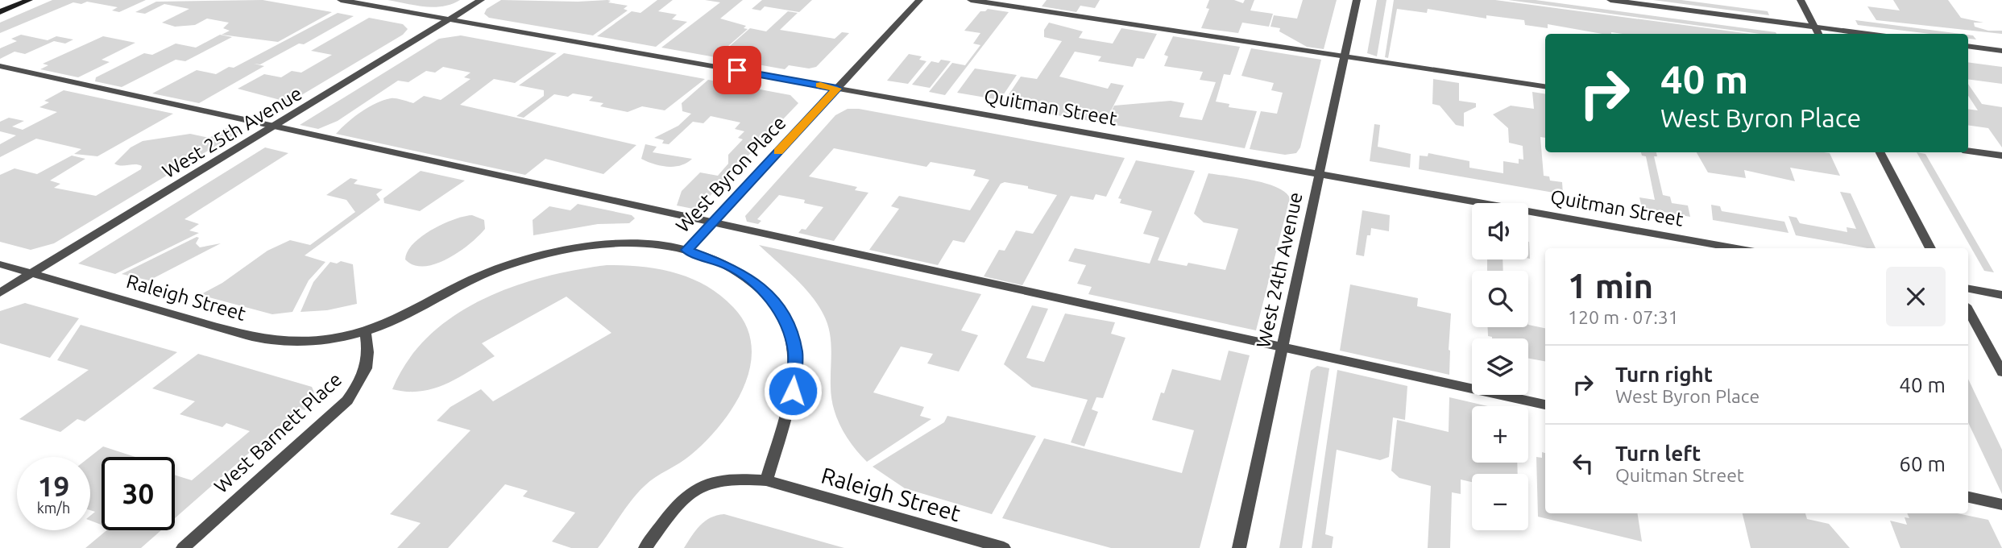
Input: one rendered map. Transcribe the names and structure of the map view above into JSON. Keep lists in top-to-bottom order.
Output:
{
  "streets": {
    "street": [
      "Quitman Street",
      "West 25th Avenue",
      "West Byron Place",
      "West 24th Avenue",
      "Raleigh Street",
      "West Barnett Place"
    ]
  },
  "crossings": [
    ["Quitman Street", "West 25th Avenue"],
    ["Quitman Street", "West Byron Place"],
    ["Quitman Street", "West 24th Avenue"],
    ["West 25th Avenue", "Raleigh Street"],
    ["West Byron Place", "Raleigh Street"],
    ["Raleigh Street", "West Barnett Place"]
  ],
  "page": {
    "turn": ["40 m", "West Byron Place"],
    "map_buttons": ["+", "−"],
    "heading": ["1 min", "120 m · 07:31"],
    "list": [
      {
        "name": "Turn right",
        "note": "West Byron Place",
        "value": "40 m"
      },
      {
        "name": "Turn left",
        "note": "Quitman Street",
        "value": "60 m"
      }
    ],
    "speed": "19 km/h",
    "limit": "30"
  }
}
